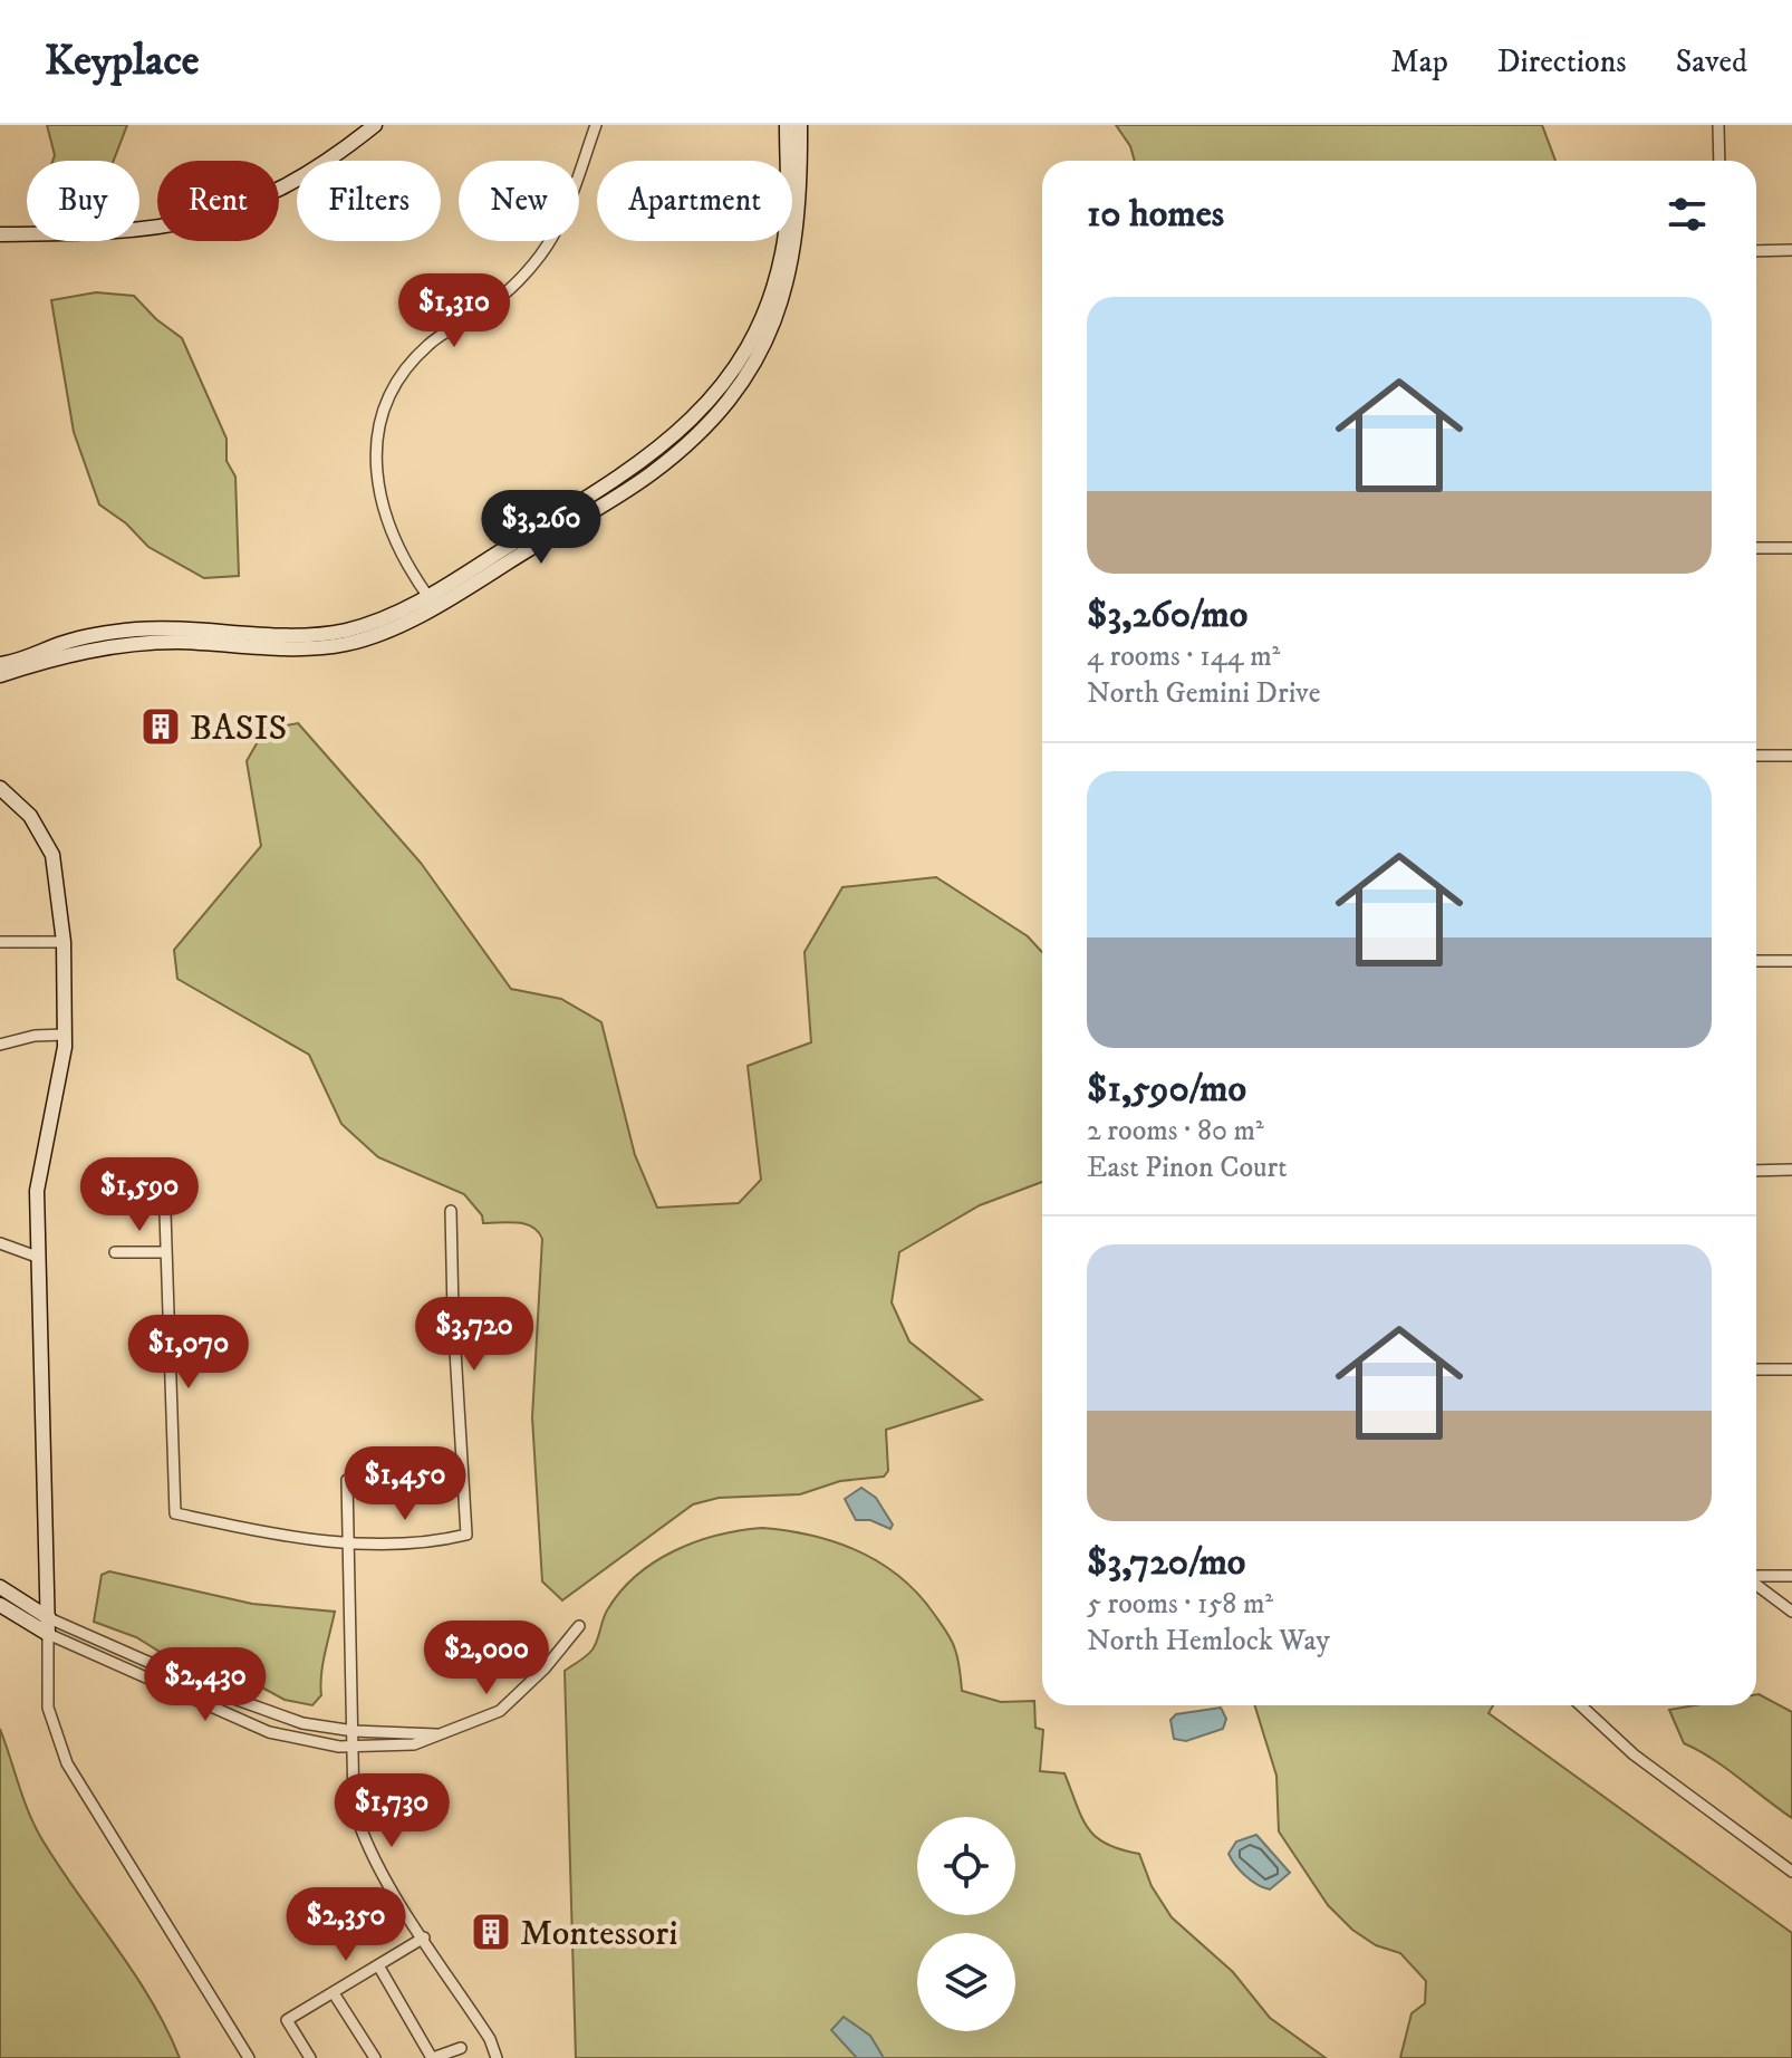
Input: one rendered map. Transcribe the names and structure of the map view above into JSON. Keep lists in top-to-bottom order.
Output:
{
  "places": {
    "building": ["BASIS", "Montessori"]
  },
  "page": {
    "header": "Keyplace",
    "nav": ["Map", "Directions", "Saved"],
    "chip": [
      "Buy",
      "Rent",
      "Filters",
      "New",
      "Apartment"
    ],
    "heading": "10 homes",
    "list": [
      {
        "name": "$3,260/mo",
        "note": "4 rooms · 144 m² · North Gemini Drive"
      },
      {
        "name": "$1,590/mo",
        "note": "2 rooms · 80 m² · East Pinon Court"
      },
      {
        "name": "$3,720/mo",
        "note": "5 rooms · 158 m² · North Hemlock Way"
      }
    ],
    "price": [
      "$1,310",
      "$3,260",
      "$1,590",
      "$3,720",
      "$1,070",
      "$1,450",
      "$2,000",
      "$2,430",
      "$1,730",
      "$2,350"
    ]
  }
}
